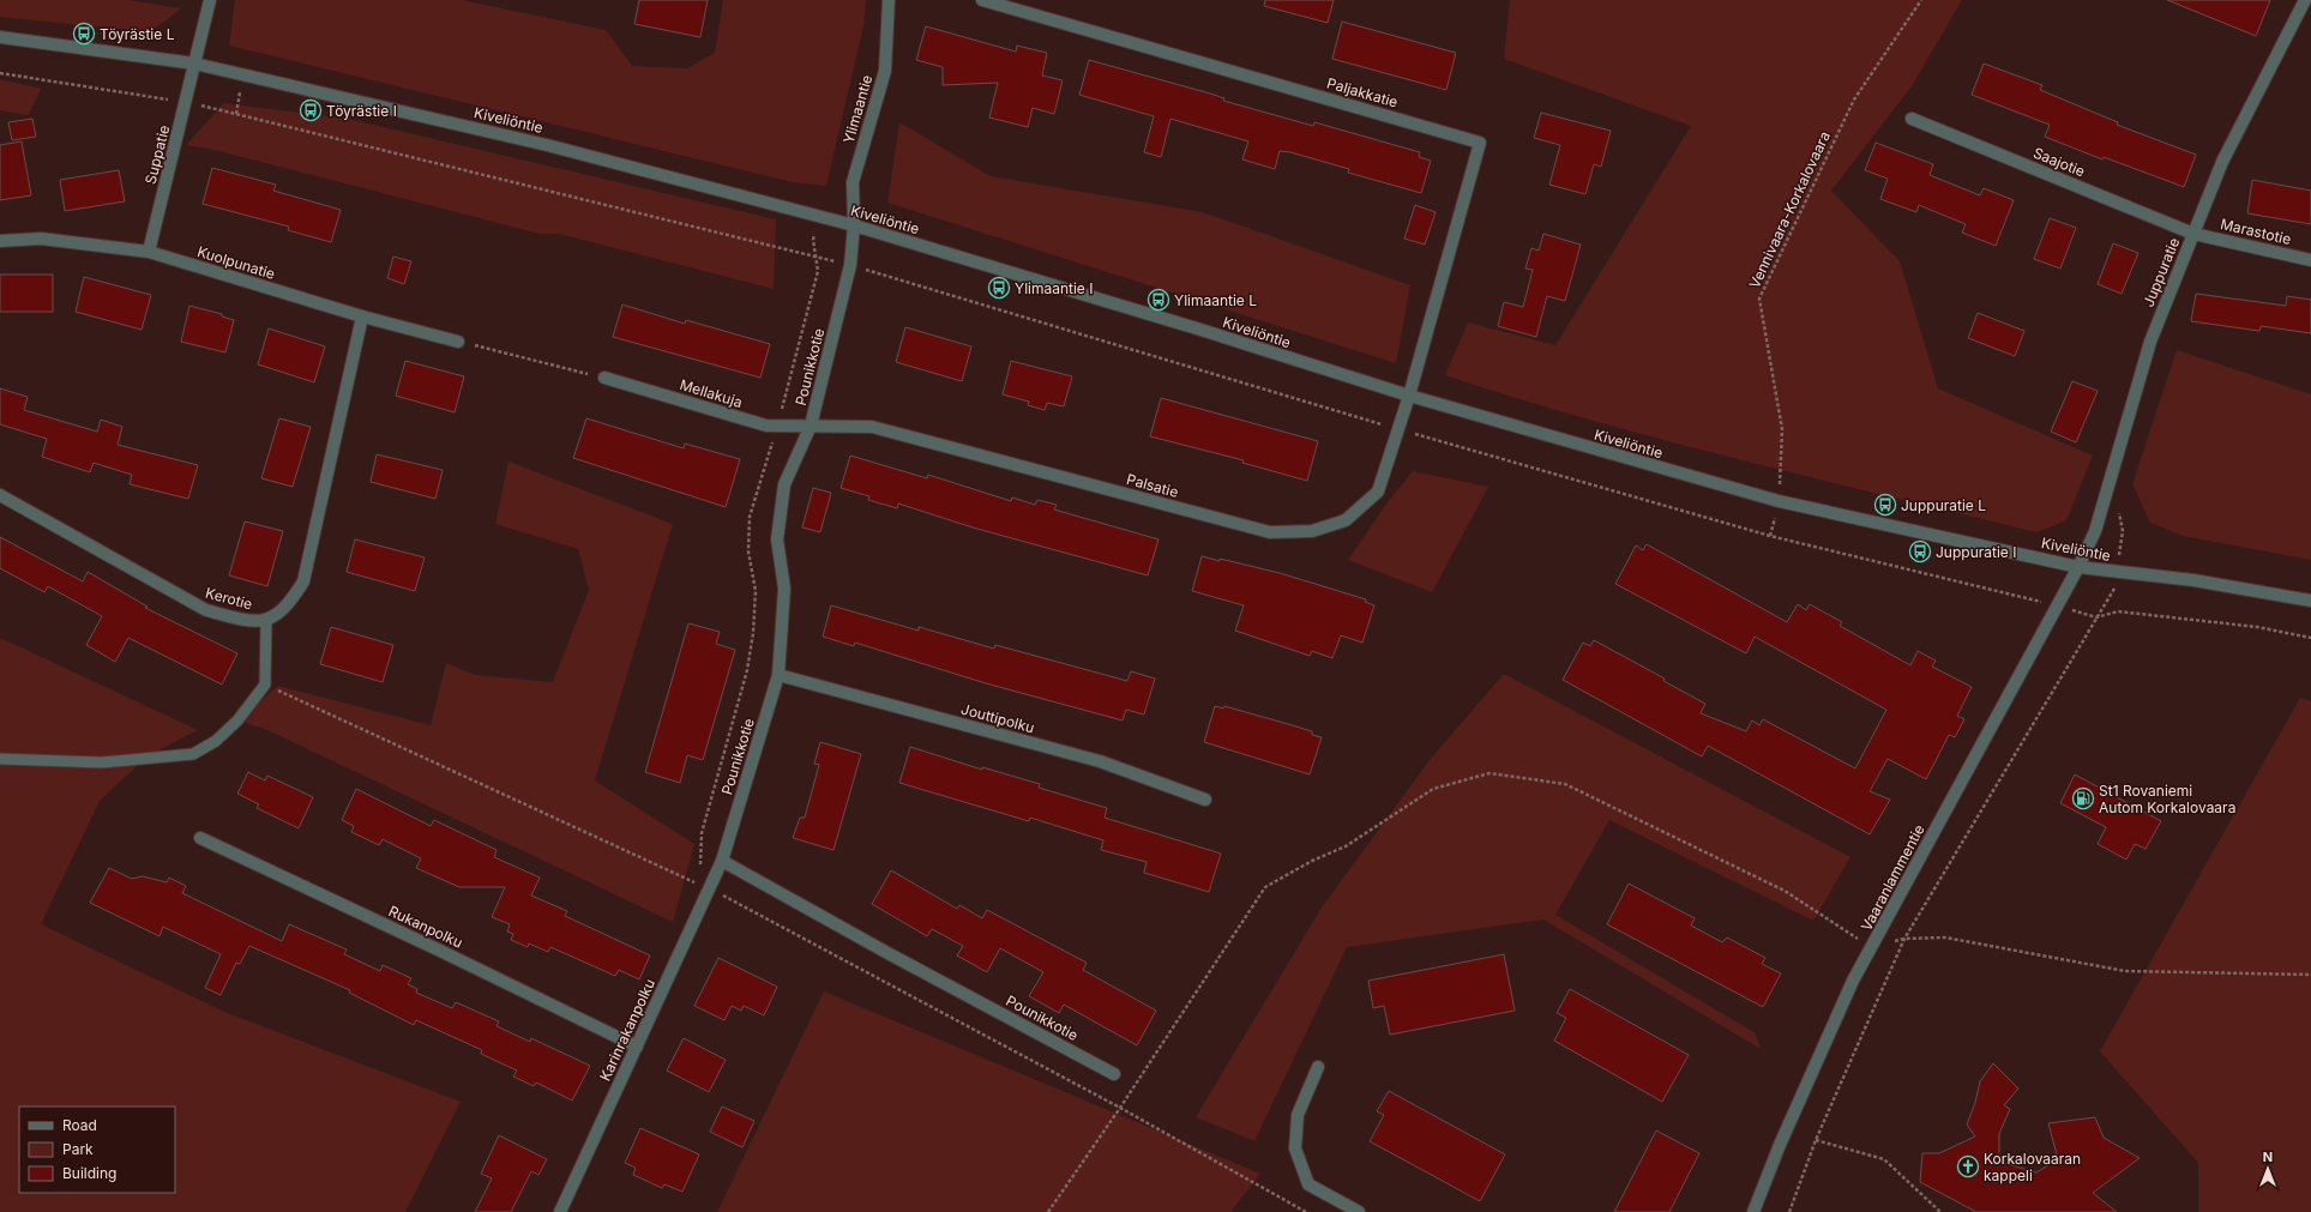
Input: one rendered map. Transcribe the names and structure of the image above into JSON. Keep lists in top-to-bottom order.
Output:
{
  "streets": {
    "street": [
      "Paljakkatie",
      "Ylimaantie",
      "Kiveliöntie",
      "Suppatie",
      "Saajotie",
      "Marastotie",
      "Kuolpunatie",
      "Juppuratie",
      "Pounikkotie",
      "Mellakuja",
      "Palsatie",
      "Kerotie",
      "Jouttipolku",
      "Vaaranlammentie",
      "Rukanpolku",
      "Karinrakanpolku"
    ],
    "path": ["Vennivaara-Korkalovaara"]
  },
  "crossings": [
    ["Paljakkatie", "Kiveliöntie"],
    ["Paljakkatie", "Palsatie"],
    ["Ylimaantie", "Kiveliöntie"],
    ["Ylimaantie", "Pounikkotie"],
    ["Kiveliöntie", "Suppatie"],
    ["Kiveliöntie", "Vennivaara-Korkalovaara"],
    ["Kiveliöntie", "Juppuratie"],
    ["Kiveliöntie", "Pounikkotie"],
    ["Kiveliöntie", "Palsatie"],
    ["Kiveliöntie", "Vaaranlammentie"],
    ["Suppatie", "Kuolpunatie"],
    ["Saajotie", "Marastotie"],
    ["Saajotie", "Juppuratie"],
    ["Marastotie", "Juppuratie"],
    ["Kuolpunatie", "Kerotie"],
    ["Juppuratie", "Vaaranlammentie"],
    ["Pounikkotie", "Mellakuja"],
    ["Pounikkotie", "Palsatie"],
    ["Pounikkotie", "Jouttipolku"],
    ["Pounikkotie", "Karinrakanpolku"],
    ["Mellakuja", "Palsatie"],
    ["Rukanpolku", "Karinrakanpolku"]
  ],
  "places": {
    "bus stop": [
      "Töyrästie L",
      "Töyrästie I",
      "Ylimaantie I",
      "Ylimaantie L",
      "Juppuratie L",
      "Juppuratie I"
    ],
    "fuel station": ["St1 Rovaniemi Autom Korkalovaara"],
    "church": ["Korkalovaaran kappeli"]
  },
  "legend": ["Road", "Park", "Building"],
  "north": "top"
}
